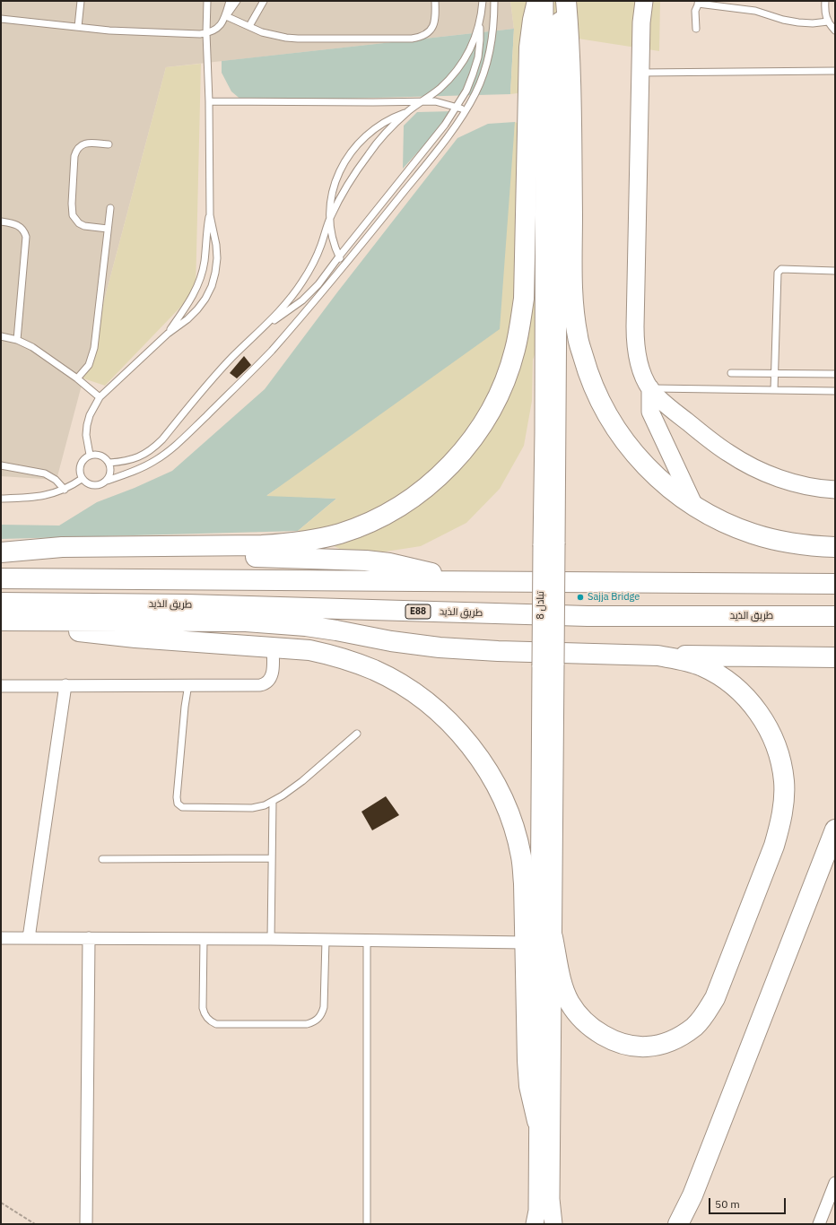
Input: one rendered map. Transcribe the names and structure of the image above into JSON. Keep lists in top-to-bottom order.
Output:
{
  "streets": {
    "highway": ["طريق الذيد", "E88"],
    "main road": ["تبادل 8"]
  },
  "places": ["Sajja Bridge"],
  "scale_bar": "50 m"
}
